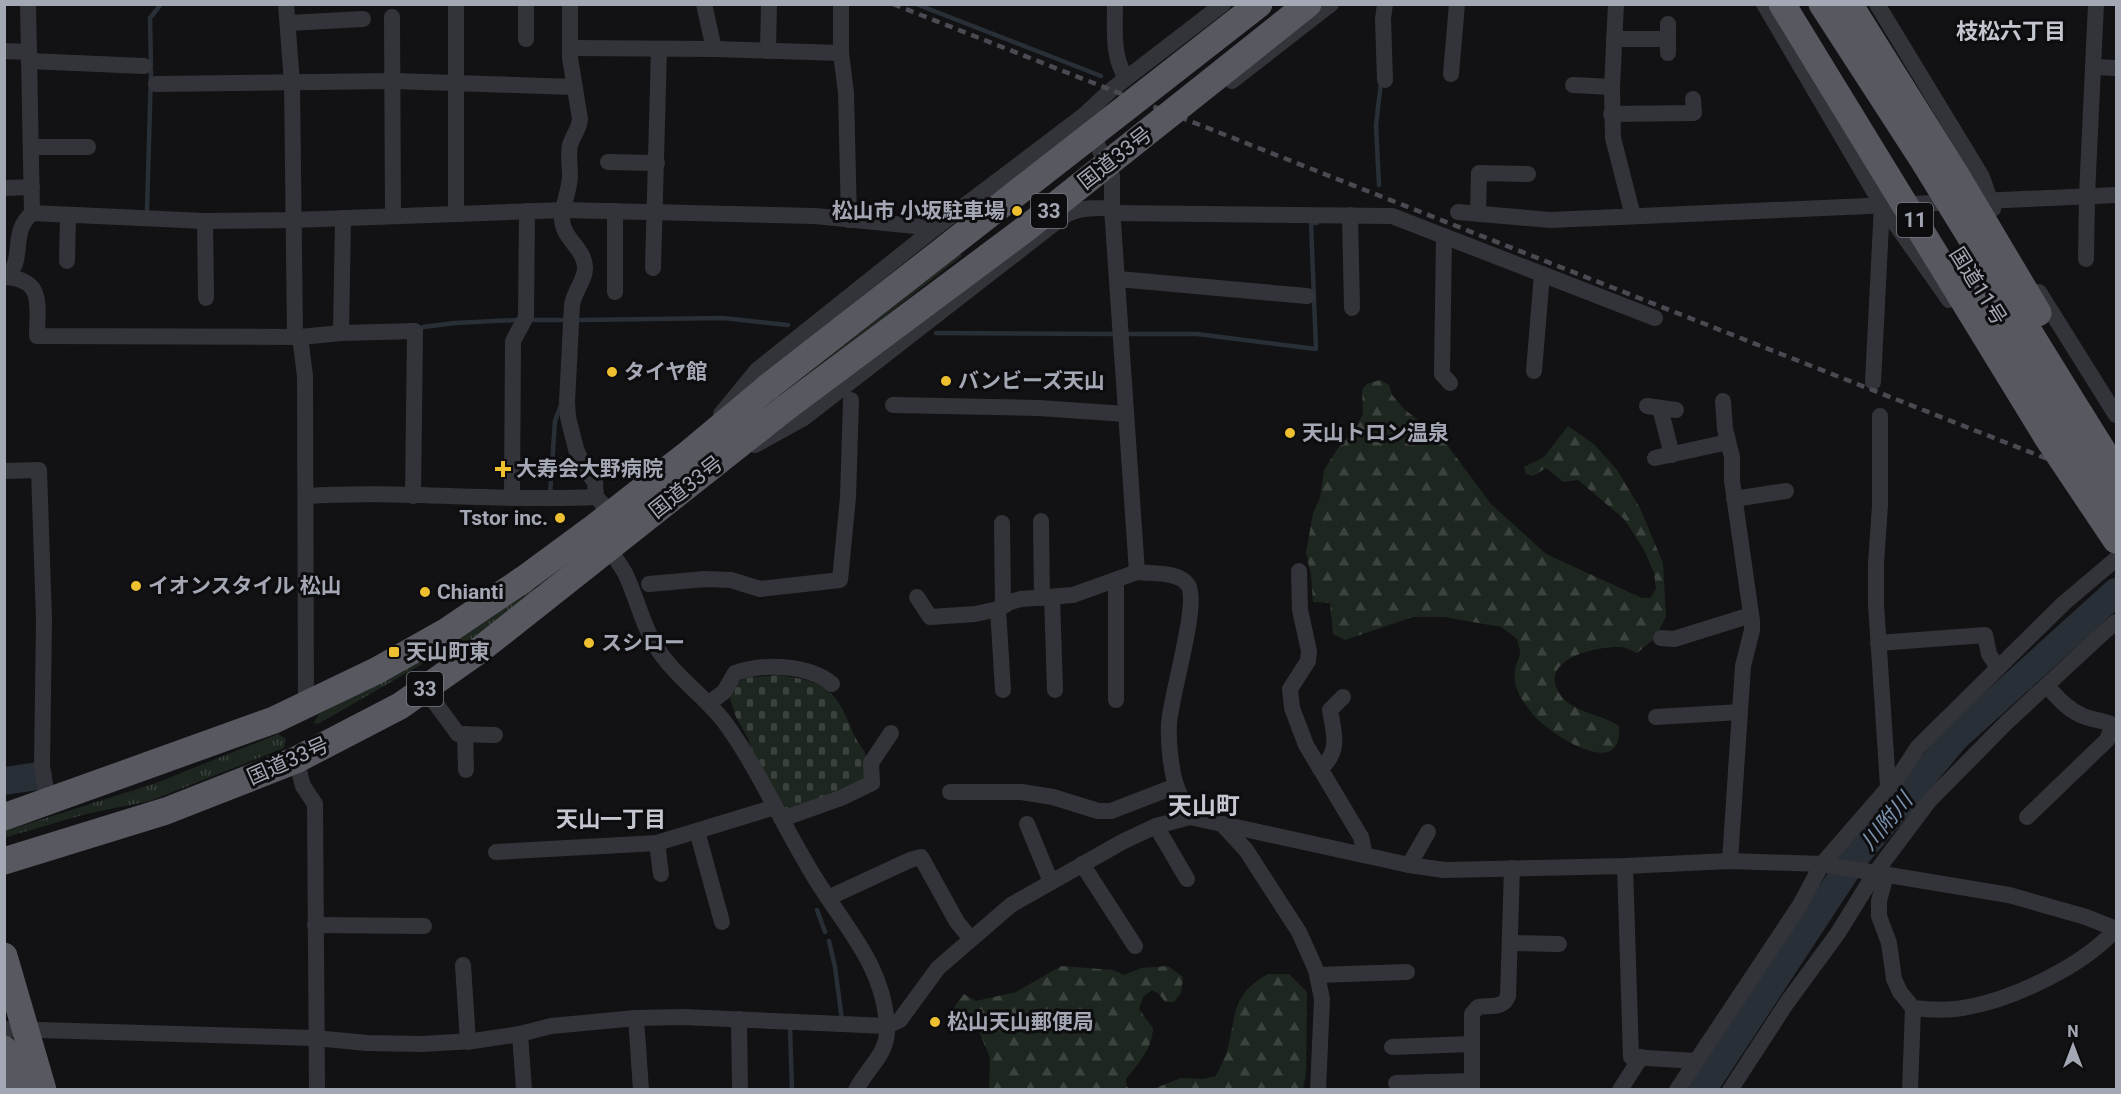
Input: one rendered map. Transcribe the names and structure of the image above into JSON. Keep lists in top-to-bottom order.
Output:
{
  "streets": {
    "highway": [
      "国道33号",
      "33",
      "11",
      "国道11号"
    ]
  },
  "districts": ["枝松六丁目", "天山町", "天山一丁目"],
  "water": ["川附川"],
  "places": {
    "other": [
      "松山市 小坂駐車場",
      "タイヤ館",
      "バンビーズ天山",
      "天山トロン温泉",
      "Tstor inc.",
      "イオンスタイル 松山",
      "Chianti",
      "スシロー",
      "松山天山郵便局"
    ],
    "health": ["大寿会大野病院"],
    "transit": ["天山町東"]
  },
  "north": "top"
}
